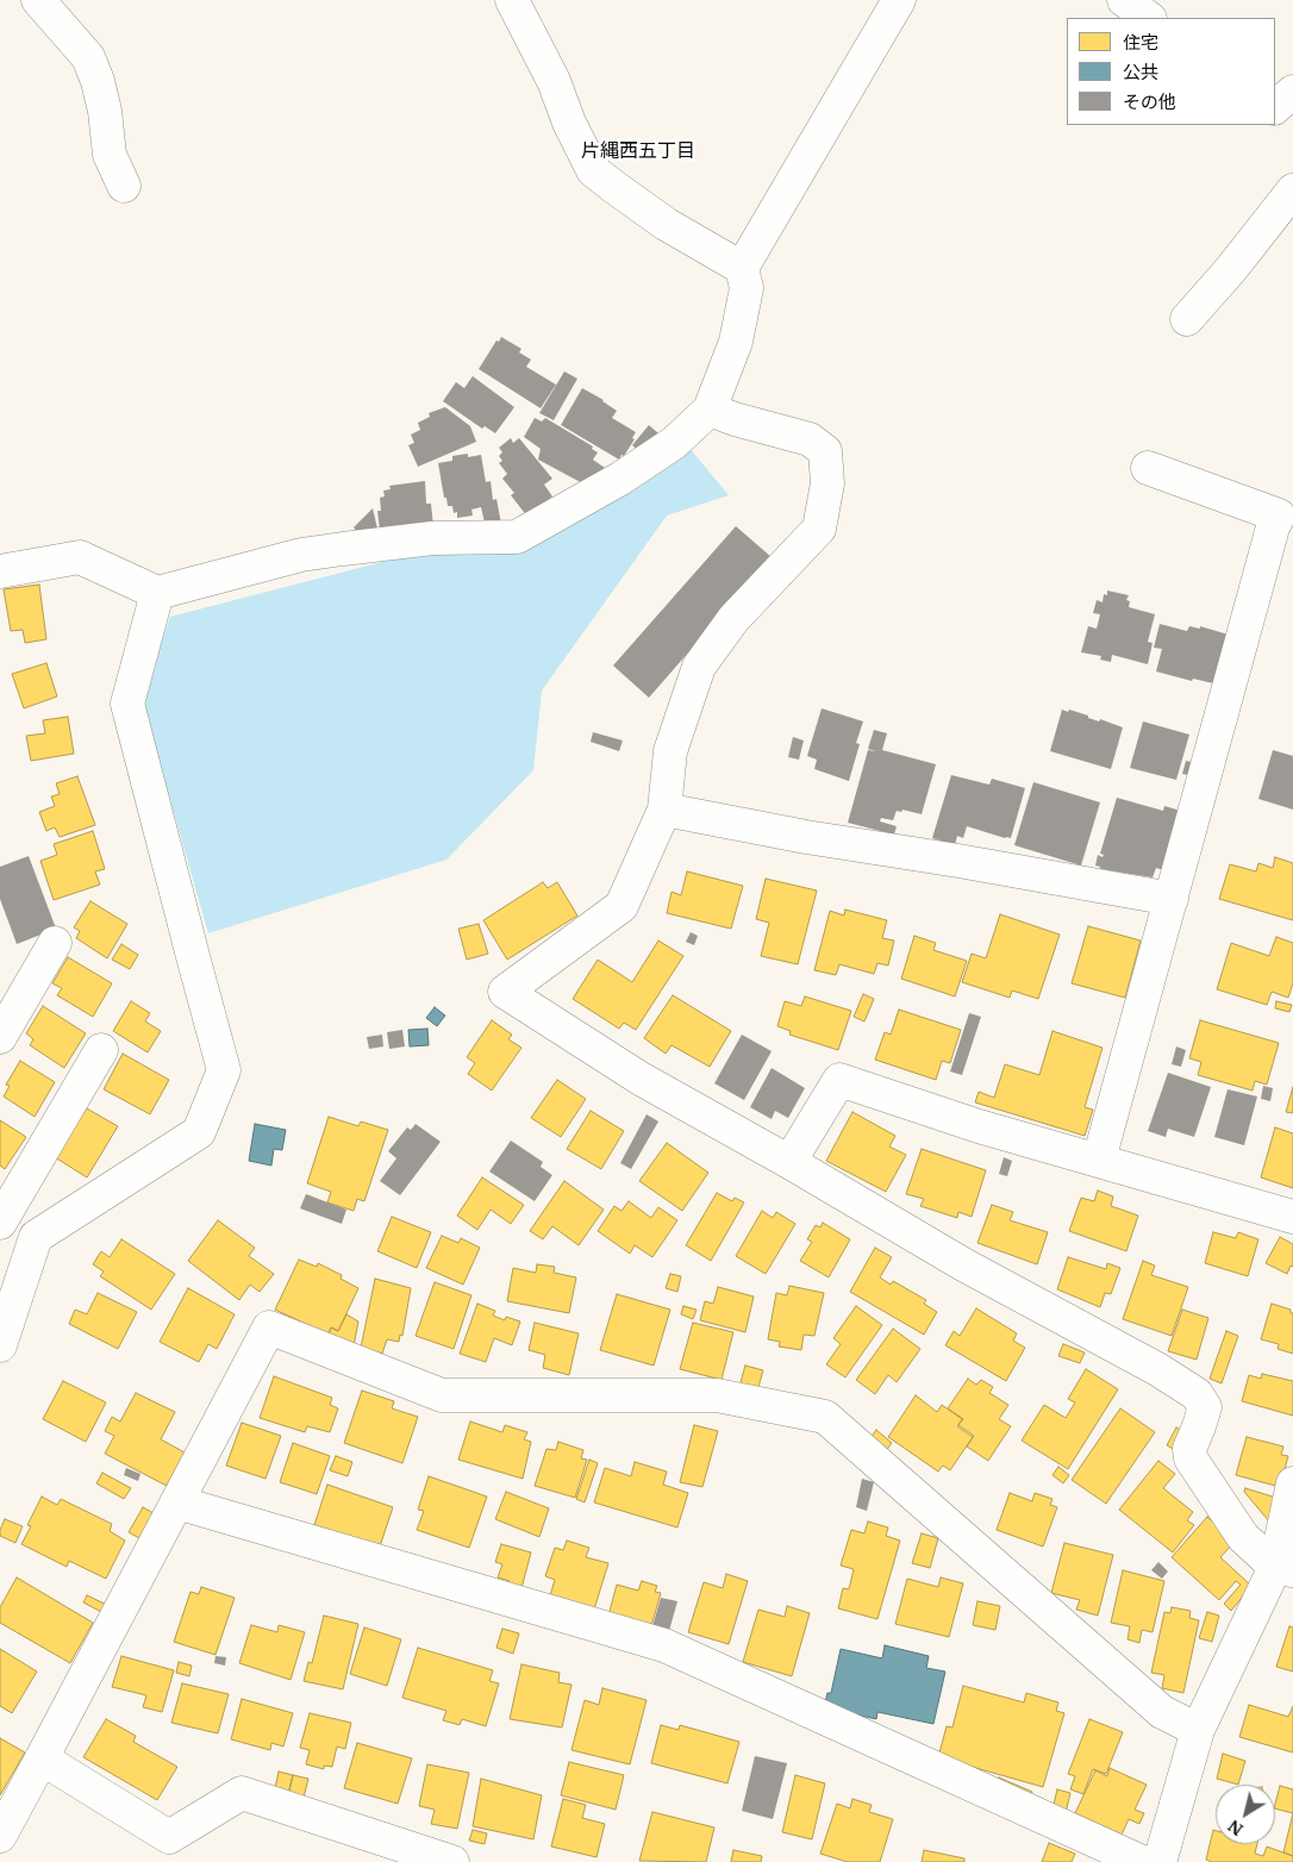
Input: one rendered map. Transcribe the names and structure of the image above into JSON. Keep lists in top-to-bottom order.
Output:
{
  "districts": ["片縄西五丁目"],
  "legend": ["住宅", "公共", "その他"],
  "north": "bottom left"
}
